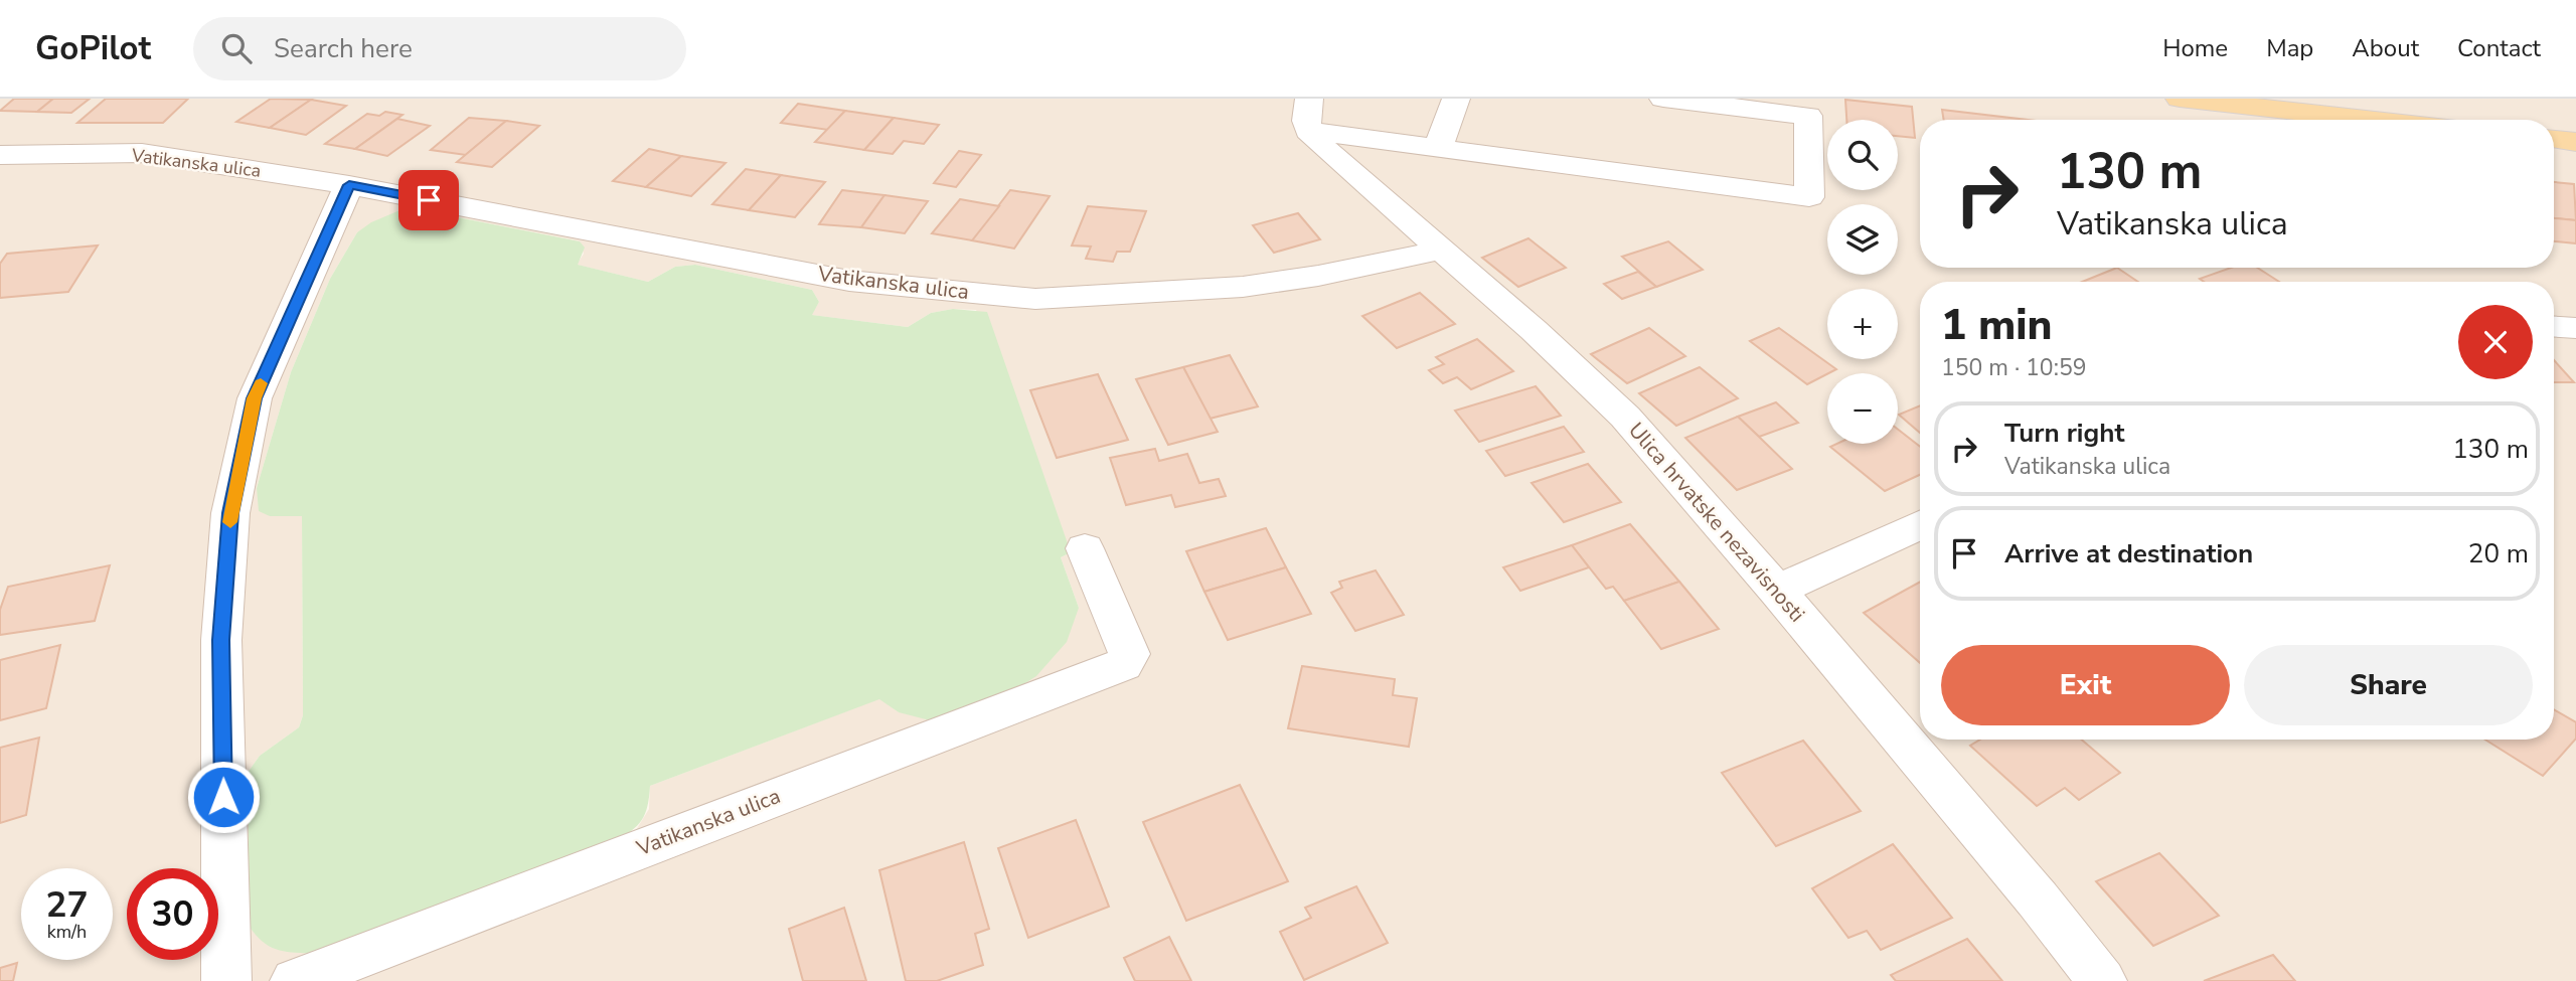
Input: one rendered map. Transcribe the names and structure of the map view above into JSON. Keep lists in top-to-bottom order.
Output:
{
  "streets": {
    "street": ["Vatikanska ulica", "Ulica hrvatske nezavisnosti"]
  },
  "crossings": [
    ["Vatikanska ulica", "Ulica hrvatske nezavisnosti"]
  ],
  "page": {
    "header": "GoPilot",
    "search": "Search here",
    "nav": [
      "Home",
      "Map",
      "About",
      "Contact"
    ],
    "map_buttons": ["+", "−"],
    "turn": ["130 m", "Vatikanska ulica"],
    "heading": ["1 min", "150 m · 10:59"],
    "list": [
      {
        "name": "Turn right",
        "note": "Vatikanska ulica",
        "value": "130 m"
      },
      {
        "name": "Arrive at destination",
        "value": "20 m"
      }
    ],
    "buttons": ["Exit", "Share"],
    "speed": "27 km/h",
    "limit": "30"
  }
}
